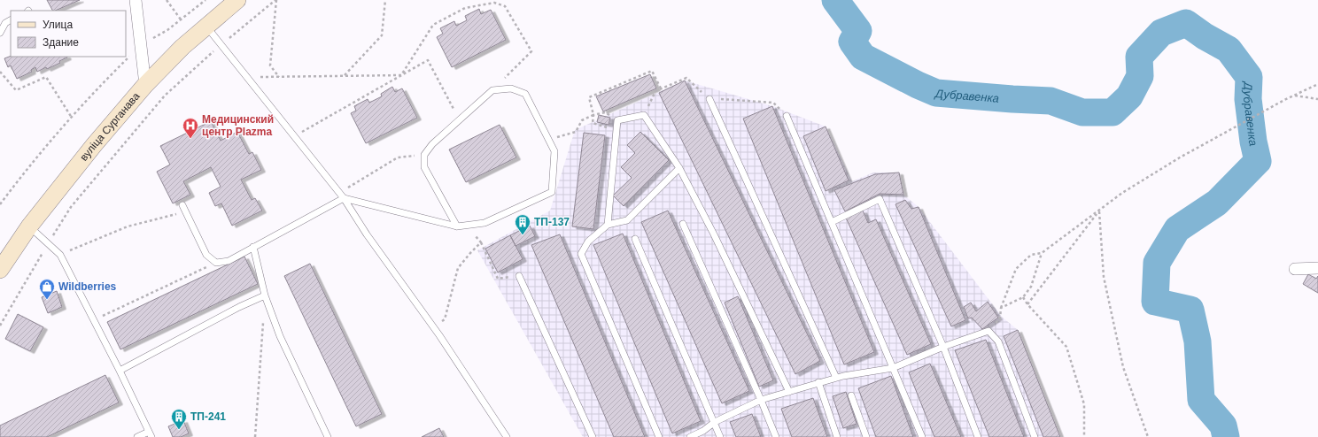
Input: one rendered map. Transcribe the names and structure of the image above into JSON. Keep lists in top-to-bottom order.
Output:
{
  "streets": {
    "main road": ["вуліца Сурганава"]
  },
  "water": ["Дубравенка"],
  "places": {
    "hospital": ["Медицинский центр Plazma"],
    "building": ["ТП-137", "ТП-241"],
    "shop": ["Wildberries"]
  },
  "legend": ["Улица", "Здание"]
}
